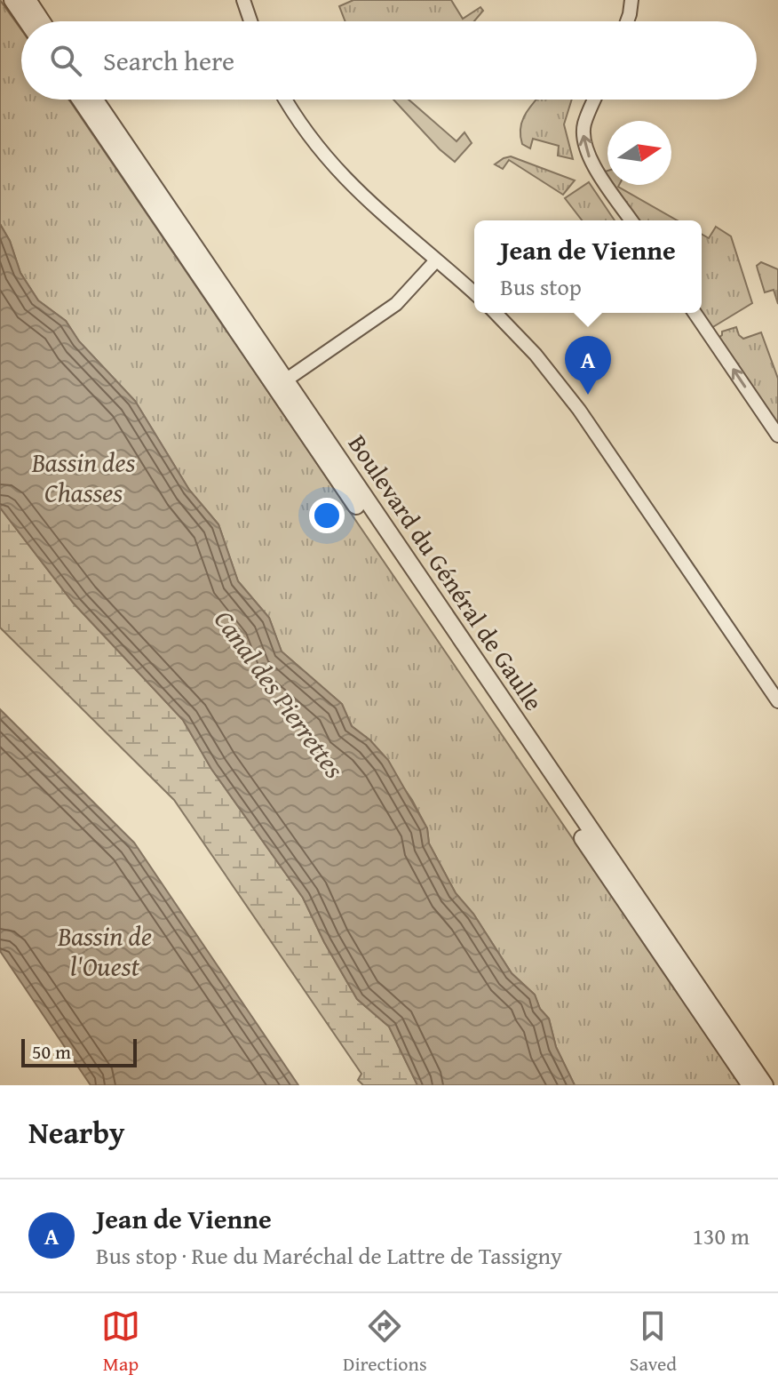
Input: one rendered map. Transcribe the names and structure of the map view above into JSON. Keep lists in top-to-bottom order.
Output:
{
  "streets": {
    "street": ["Boulevard du Général de Gaulle"]
  },
  "water": ["Bassin des Chasses", "Canal des Pierrettes", "Bassin de l'Ouest"],
  "scale_bar": "50 m",
  "north": "right",
  "page": {
    "search": "Search here",
    "popup": ["Jean de Vienne", "Bus stop"],
    "pins": "A",
    "scale": "50 m",
    "heading": "Nearby",
    "list": [
      {
        "mark": "A",
        "name": "Jean de Vienne",
        "note": "Bus stop · Rue du Maréchal de Lattre de Tassigny",
        "value": "130 m"
      }
    ],
    "nav": ["Map", "Directions", "Saved"]
  }
}
